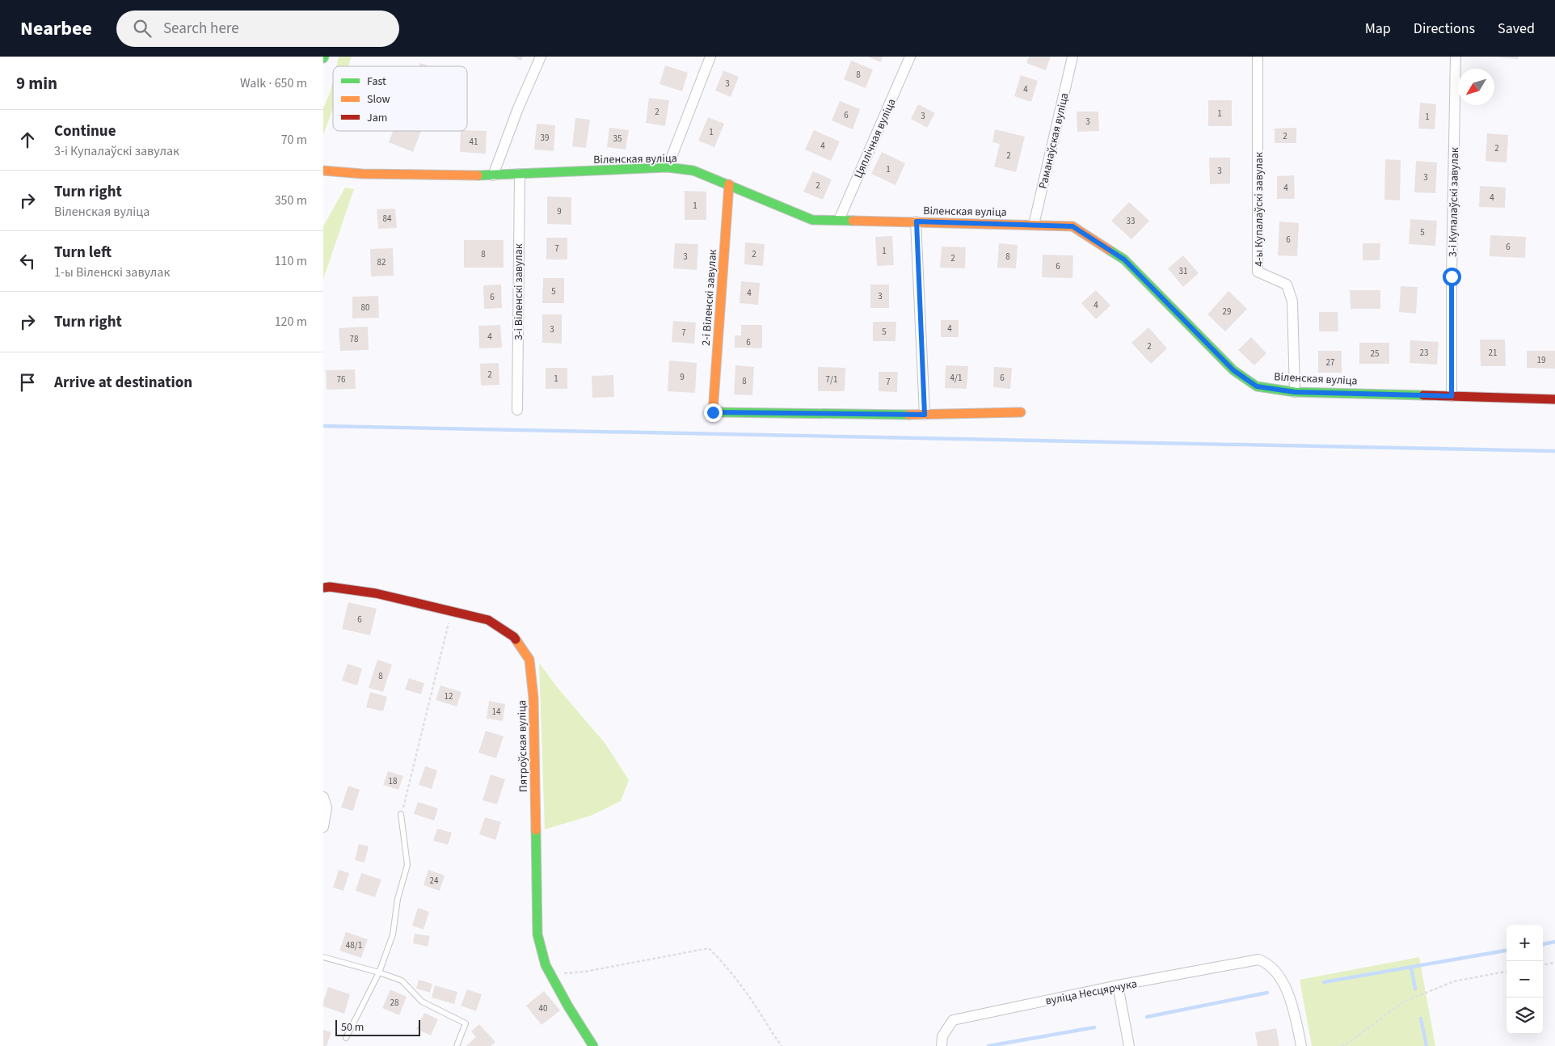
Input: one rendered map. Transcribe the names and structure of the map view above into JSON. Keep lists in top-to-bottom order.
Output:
{
  "streets": {
    "street": [
      "Цяплічная вуліца",
      "Раманаўская вуліца",
      "Віленская вуліца",
      "3-і Купалаўскі завулак",
      "4-ы Купалаўскі завулак",
      "3-і Віленскі завулак",
      "2-і Віленскі завулак",
      "Пятроўская вуліца",
      "вуліца Несцярчука"
    ]
  },
  "crossings": [
    ["Цяплічная вуліца", "Віленская вуліца"],
    ["Раманаўская вуліца", "Віленская вуліца"],
    ["Віленская вуліца", "3-і Купалаўскі завулак"],
    ["Віленская вуліца", "4-ы Купалаўскі завулак"],
    ["Віленская вуліца", "3-і Віленскі завулак"],
    ["Віленская вуліца", "2-і Віленскі завулак"]
  ],
  "house_numbers": [
    "8",
    "3",
    "4",
    "2",
    "1",
    "6",
    "3",
    "1",
    "3",
    "1",
    "2",
    "39",
    "35",
    "41",
    "4",
    "2",
    "2",
    "1",
    "3",
    "3",
    "2",
    "4",
    "4",
    "1",
    "9",
    "84",
    "33",
    "5",
    "6",
    "6",
    "7",
    "1",
    "8",
    "2",
    "3",
    "8",
    "2",
    "82",
    "6",
    "31",
    "5",
    "4",
    "3",
    "6",
    "4",
    "80",
    "29",
    "4",
    "3",
    "5",
    "7",
    "4",
    "78",
    "6",
    "2",
    "23",
    "21",
    "25",
    "19",
    "27",
    "2",
    "9",
    "4/1",
    "6",
    "1",
    "76",
    "7/1",
    "8",
    "7",
    "6",
    "8",
    "12",
    "14",
    "18",
    "24",
    "48/1",
    "28",
    "40"
  ],
  "legend": ["Fast", "Slow", "Jam"],
  "scale_bar": "50 m",
  "north": "bottom left",
  "page": {
    "header": "Nearbee",
    "search": "Search here",
    "nav": ["Map", "Directions", "Saved"],
    "heading": ["9 min", "Walk · 650 m"],
    "list": [
      ["Continue", "3-і Купалаўскі завулак", "70 m"],
      ["Turn right", "Віленская вуліца", "350 m"],
      ["Turn left", "1-ы Віленскі завулак", "110 m"],
      ["Turn right", "120 m"],
      "Arrive at destination"
    ],
    "map_buttons": ["+", "−"],
    "scale": "50 m"
  }
}
